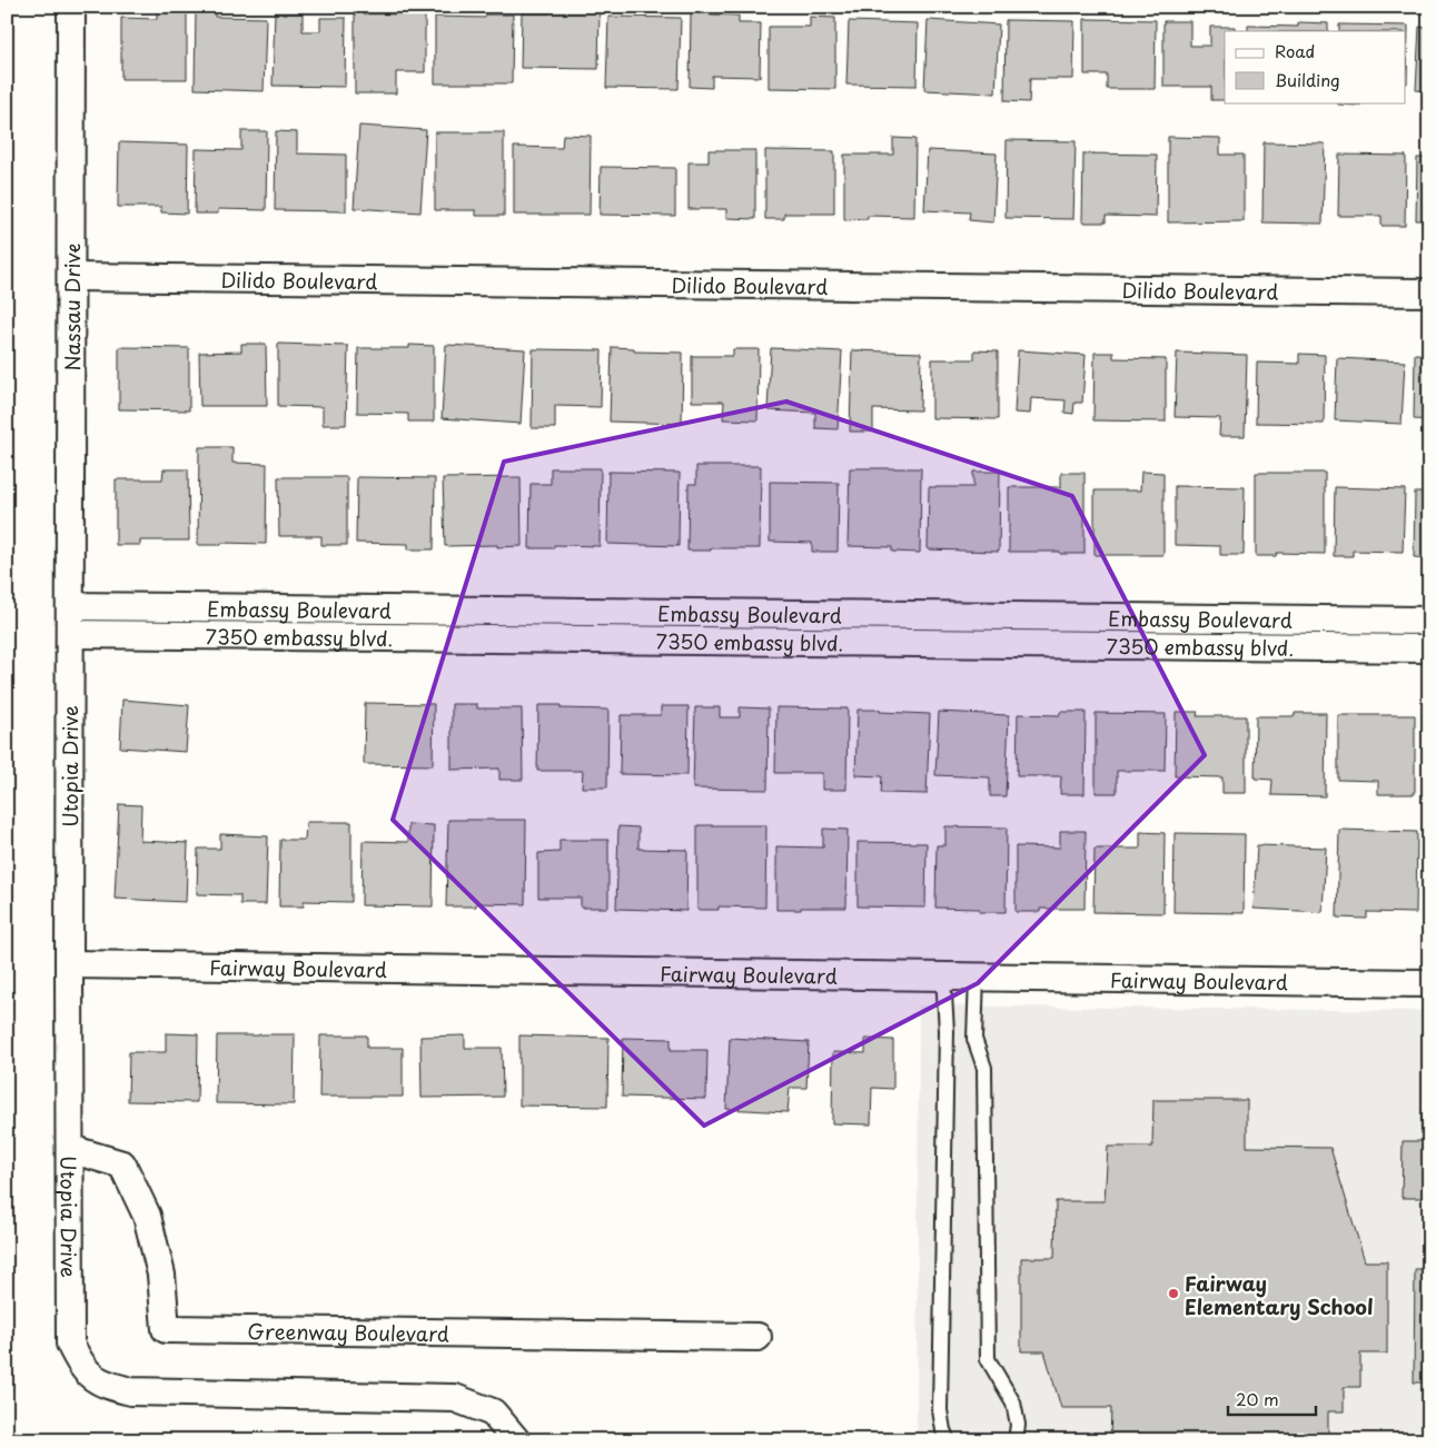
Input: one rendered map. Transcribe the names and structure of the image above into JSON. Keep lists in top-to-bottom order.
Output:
{
  "streets": {
    "street": [
      "Dilido Boulevard",
      "Nassau Drive",
      "Embassy Boulevard",
      "7350 embassy blvd.",
      "Utopia Drive",
      "Fairway Boulevard",
      "Greenway Boulevard"
    ]
  },
  "crossings": [
    ["Dilido Boulevard", "Nassau Drive"],
    ["Nassau Drive", "Embassy Boulevard"],
    ["Nassau Drive", "Utopia Drive"],
    ["Embassy Boulevard", "Utopia Drive"],
    ["7350 embassy blvd.", "Utopia Drive"],
    ["Utopia Drive", "Fairway Boulevard"],
    ["Utopia Drive", "Greenway Boulevard"]
  ],
  "places": ["Fairway Elementary School"],
  "legend": ["Road", "Building"],
  "scale_bar": "20 m"
}
